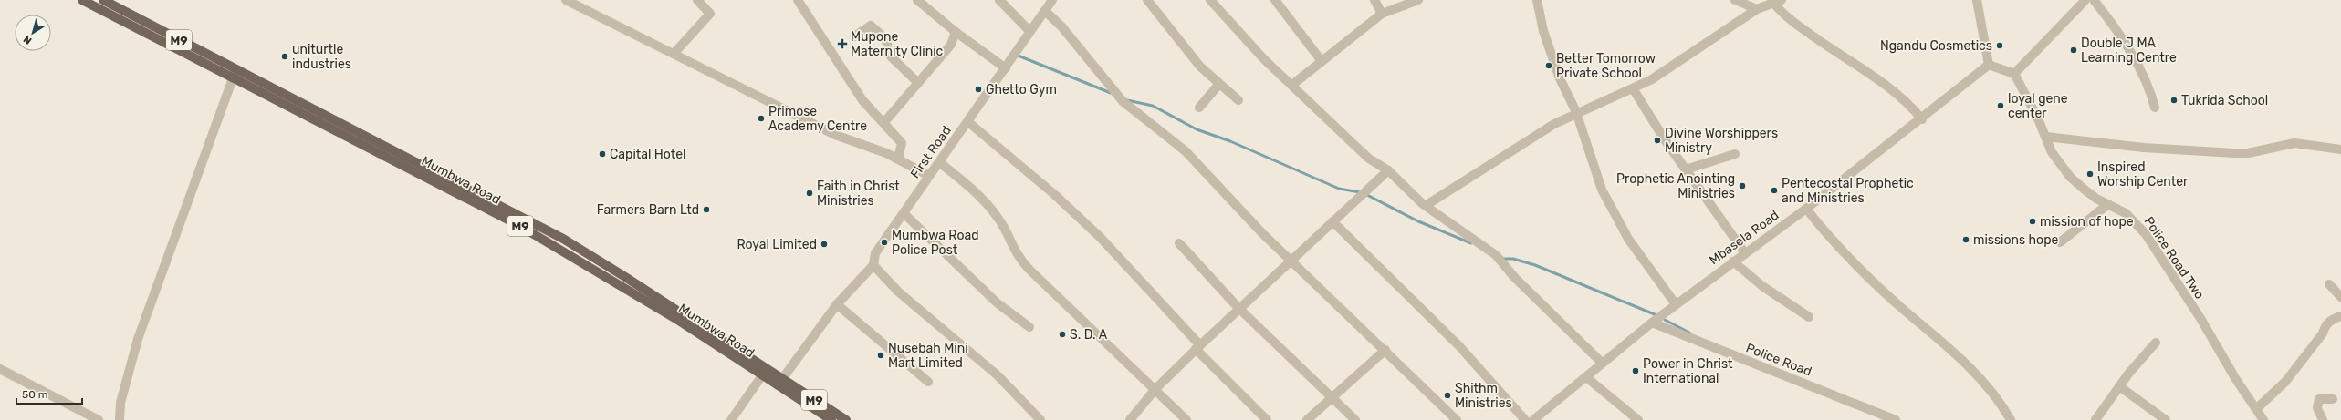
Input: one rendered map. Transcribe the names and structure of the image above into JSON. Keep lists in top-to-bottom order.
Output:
{
  "streets": {
    "main road": ["M9", "Mumbwa Road"],
    "street": [
      "First Road",
      "Mbasela Road",
      "Police Road Two",
      "Police Road"
    ]
  },
  "crossings": [
    ["First Road", "Mumbwa Road"],
    ["Mbasela Road", "Police Road"]
  ],
  "places": {
    "health": ["Mupone Maternity Clinic"],
    "other": [
      "Ngandu Cosmetics",
      "Double J MA Learning Centre",
      "uniturtle industries",
      "Better Tomorrow Private School",
      "Ghetto Gym",
      "Tukrida School",
      "loyal gene center",
      "Primose Academy Centre",
      "Divine Worshippers Ministry",
      "Capital Hotel",
      "Inspired Worship Center",
      "Prophetic Anointing Ministries",
      "Pentecostal Prophetic and Ministries",
      "Faith in Christ Ministries",
      "Farmers Barn Ltd",
      "mission of hope",
      "missions hope",
      "Mumbwa Road Police Post",
      "Royal Limited",
      "S. D. A",
      "Nusebah Mini Mart Limited",
      "Power in Christ International",
      "Shithm Ministries"
    ]
  },
  "scale_bar": "50 m",
  "north": "bottom left"
}
